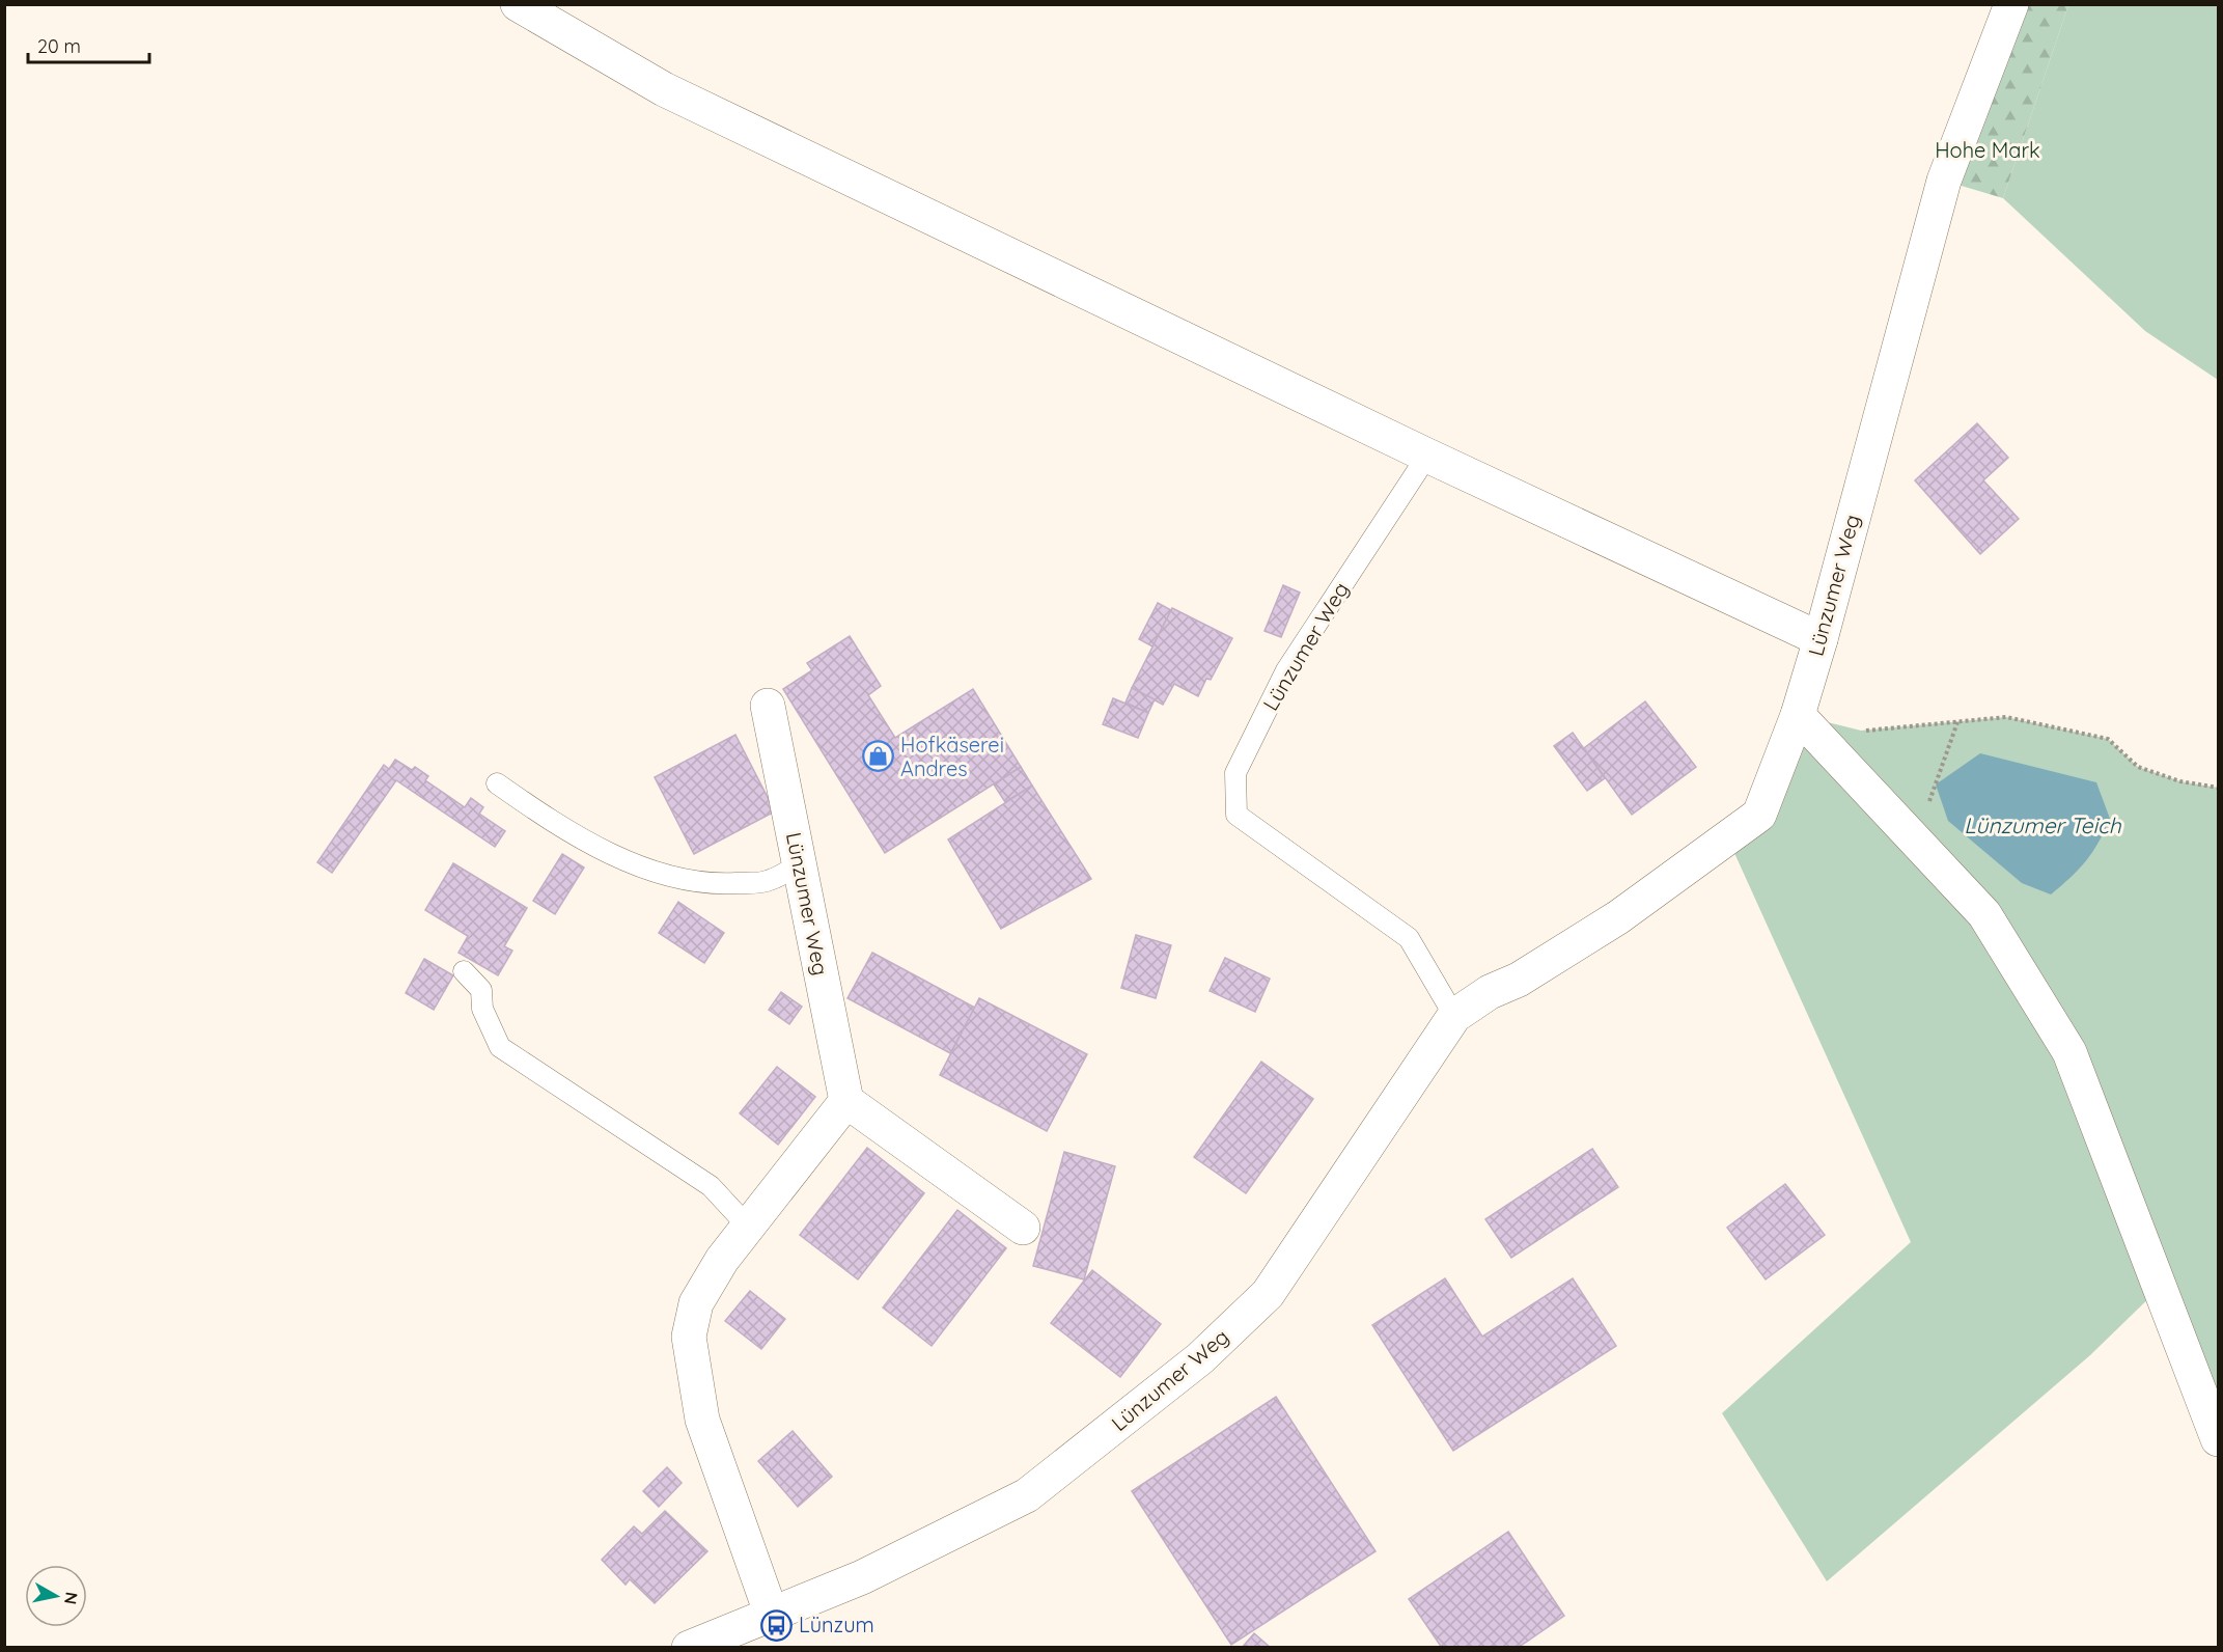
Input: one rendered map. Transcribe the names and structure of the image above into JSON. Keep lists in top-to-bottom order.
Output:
{
  "streets": {
    "street": ["Lünzumer Weg"]
  },
  "water": ["Lünzumer Teich"],
  "parks": ["Hohe Mark"],
  "places": {
    "shop": ["Hofkäserei Andres"],
    "bus stop": ["Lünzum"]
  },
  "scale_bar": "20 m",
  "north": "right"
}
